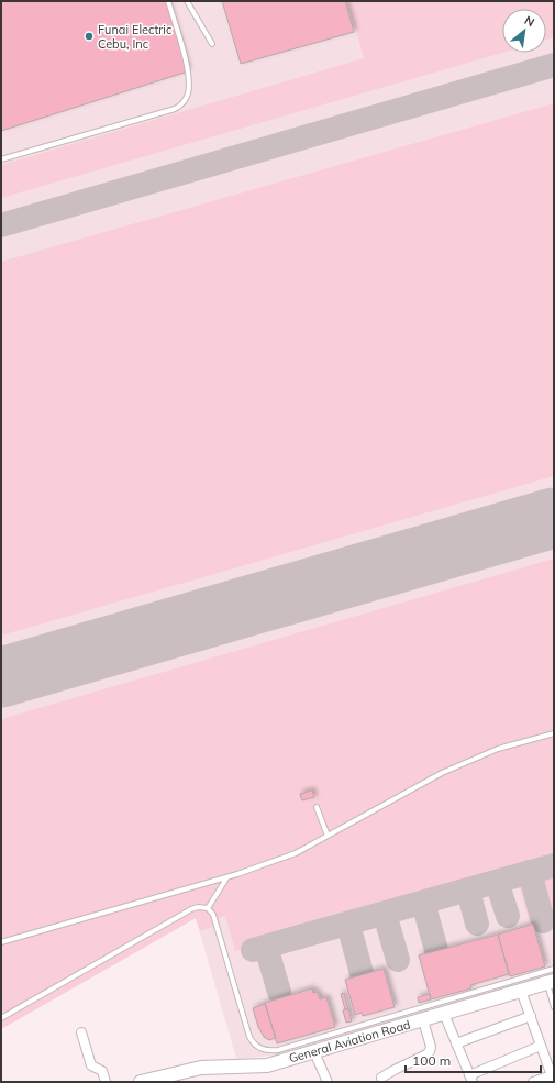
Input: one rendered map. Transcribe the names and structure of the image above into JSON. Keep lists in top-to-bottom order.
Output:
{
  "streets": {
    "main road": ["General Aviation Road"]
  },
  "places": ["Funai Electric Cebu, Inc"],
  "scale_bar": "100 m",
  "north": "top right"
}
